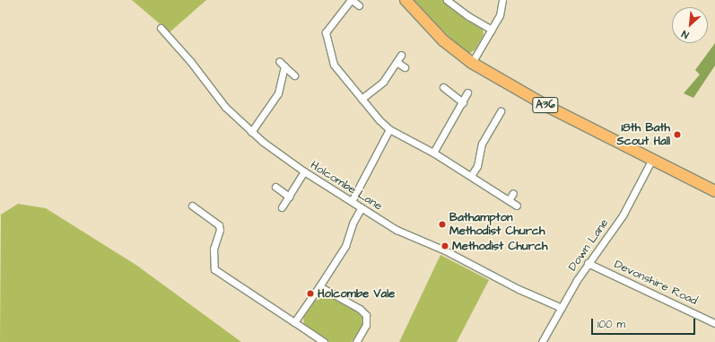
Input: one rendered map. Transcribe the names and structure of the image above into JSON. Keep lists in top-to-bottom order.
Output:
{
  "streets": {
    "highway": ["A36"],
    "street": ["Holcombe Lane", "Down Lane", "Devonshire Road"]
  },
  "crossings": [
    ["A36", "Down Lane"],
    ["Holcombe Lane", "Down Lane"],
    ["Down Lane", "Devonshire Road"]
  ],
  "places": [
    "18th Bath Scout Hall",
    "Bathampton Methodist Church",
    "Methodist Church",
    "Holcombe Vale"
  ],
  "scale_bar": "100 m",
  "north": "bottom left"
}
